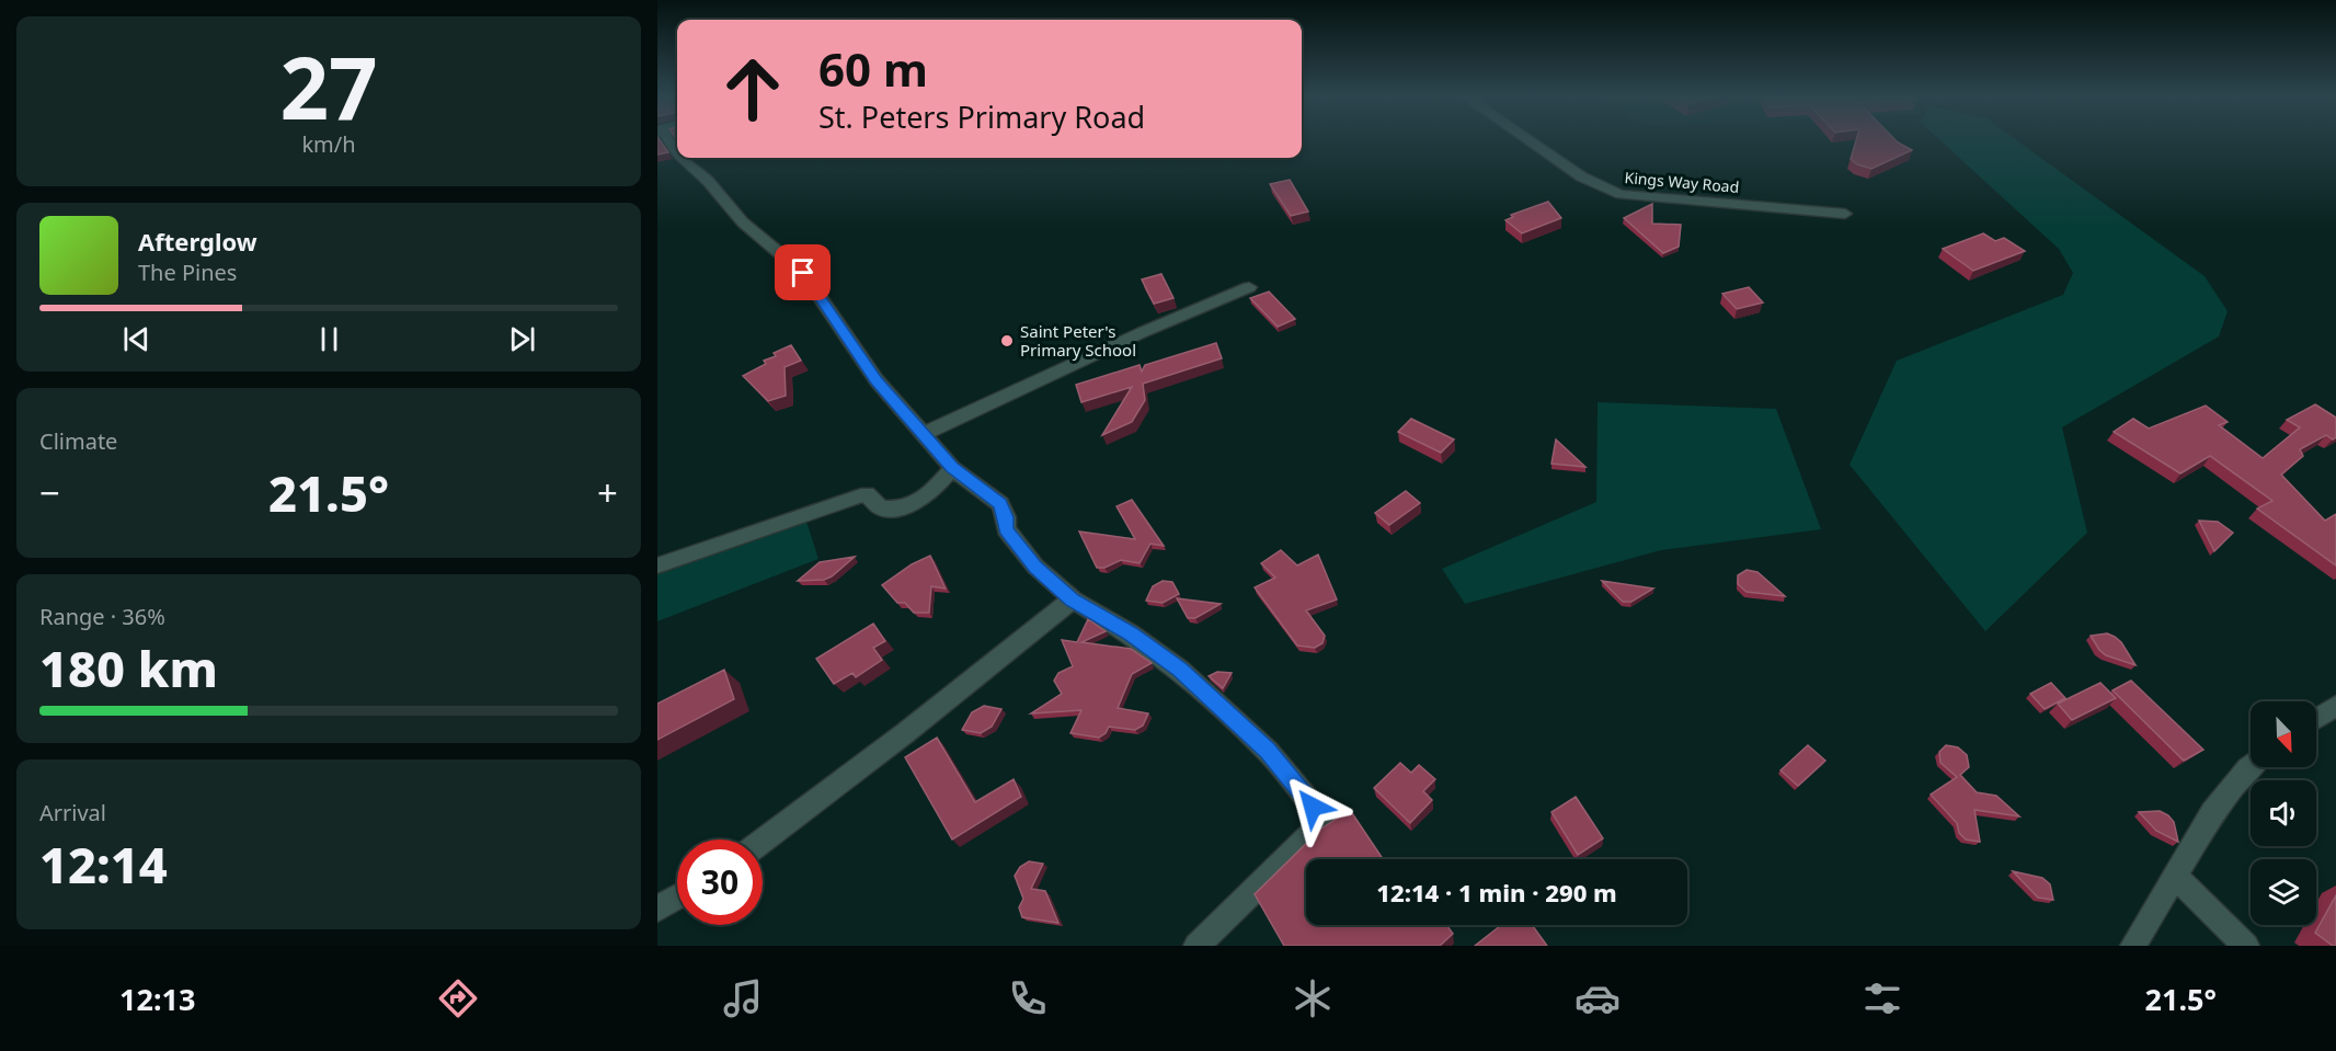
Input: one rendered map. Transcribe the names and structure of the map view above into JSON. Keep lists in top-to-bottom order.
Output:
{
  "streets": {
    "street": ["Kings Way Road"]
  },
  "places": ["Saint Peter's Primary School"],
  "north": "bottom right",
  "page": {
    "tile": [
      ["27", "km/h"],
      "Climate",
      ["Range · 36%", "180 km"],
      ["Arrival", "12:14"]
    ],
    "turn": ["60 m", "St. Peters Primary Road"],
    "song": ["Afterglow", "The Pines"],
    "heat": ["−", "21.5°", "+"],
    "limit": "30",
    "trip": "12:14 · 1 min · 290 m",
    "tabs": ["12:13", "21.5°"]
  }
}
